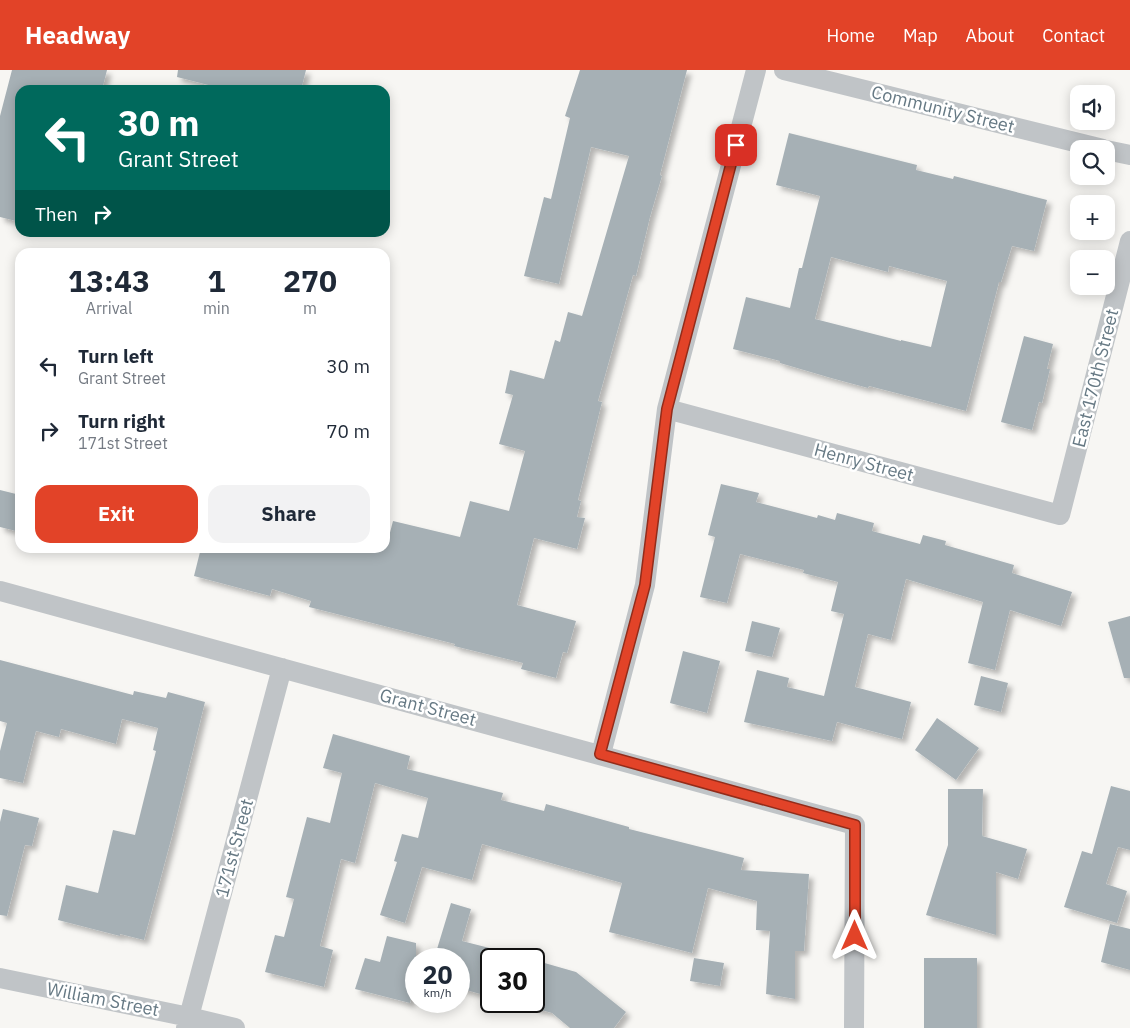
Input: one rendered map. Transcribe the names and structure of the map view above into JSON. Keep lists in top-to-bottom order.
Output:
{
  "streets": {
    "street": [
      "Community Street",
      "East 170th Street",
      "Henry Street",
      "Grant Street",
      "171st Street",
      "William Street"
    ]
  },
  "crossings": [
    ["East 170th Street", "Henry Street"],
    ["Grant Street", "171st Street"],
    ["171st Street", "William Street"]
  ],
  "page": {
    "header": "Headway",
    "nav": [
      "Home",
      "Map",
      "About",
      "Contact"
    ],
    "map_buttons": ["+", "−"],
    "turn": ["30 m", "Grant Street"],
    "then": "Then",
    "eta": [
      "13:43",
      "Arrival",
      "1",
      "min",
      "270",
      "m"
    ],
    "list": [
      {
        "name": "Turn left",
        "note": "Grant Street",
        "value": "30 m"
      },
      {
        "name": "Turn right",
        "note": "171st Street",
        "value": "70 m"
      }
    ],
    "buttons": ["Exit", "Share"],
    "speed": "20 km/h",
    "limit": "30"
  }
}
